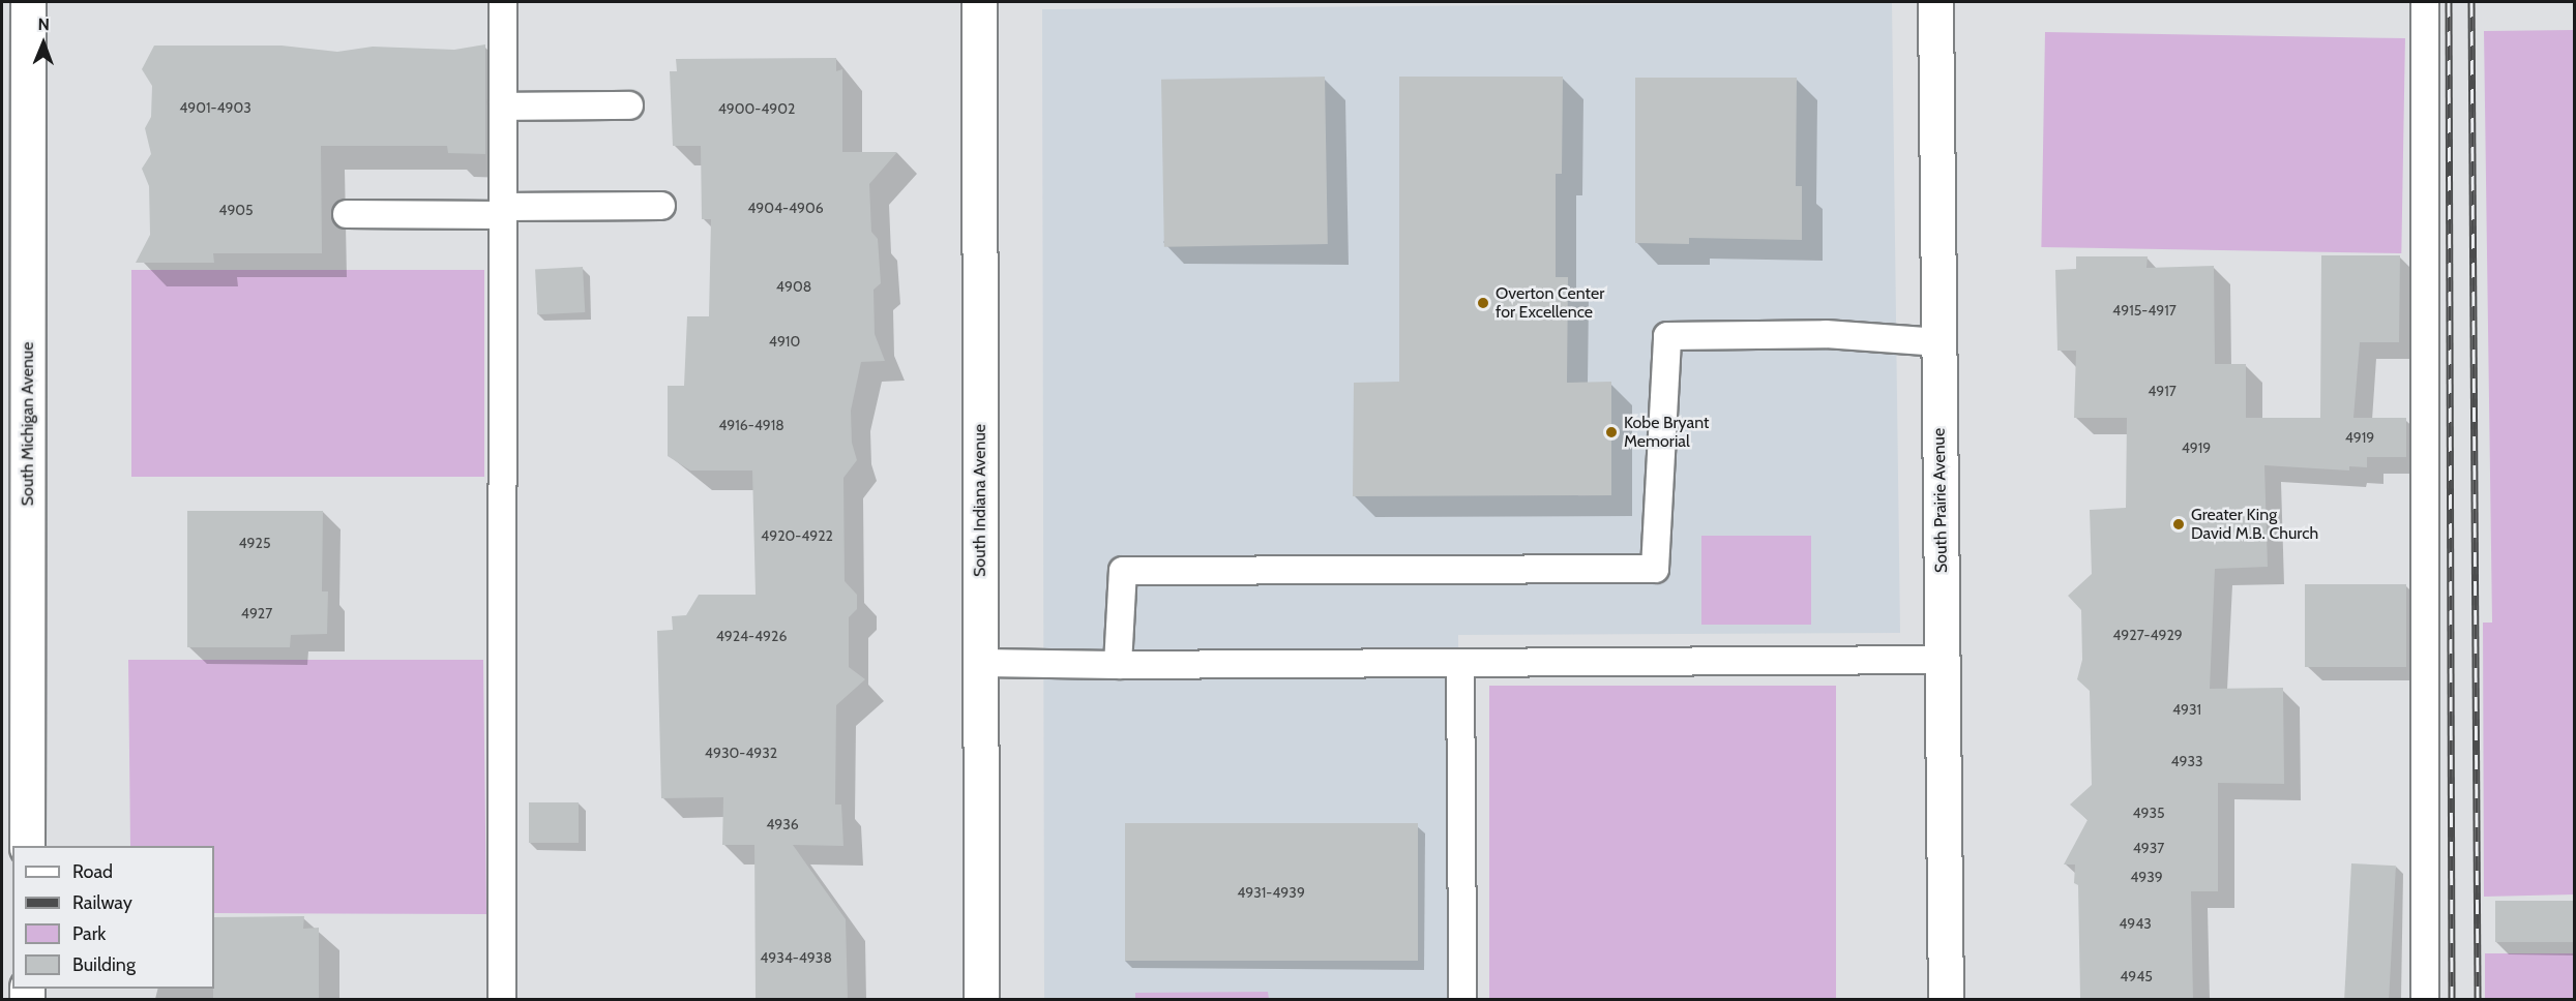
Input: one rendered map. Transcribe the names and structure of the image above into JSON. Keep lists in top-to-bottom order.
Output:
{
  "streets": {
    "street": ["South Michigan Avenue", "South Indiana Avenue", "South Prairie Avenue"]
  },
  "places": ["Overton Center for Excellence", "Kobe Bryant Memorial", "Greater King David M.B. Church"],
  "house_numbers": [
    "4901-4903",
    "4900-4902",
    "4904-4906",
    "4905",
    "4908",
    "4915-4917",
    "4910",
    "4917",
    "4916-4918",
    "4919",
    "4919",
    "4920-4922",
    "4925",
    "4927",
    "4927-4929",
    "4924-4926",
    "4931",
    "4930-4932",
    "4933",
    "4935",
    "4936",
    "4937",
    "4939",
    "4931-4939",
    "4943",
    "4934-4938",
    "4945"
  ],
  "legend": [
    "Road",
    "Railway",
    "Park",
    "Building"
  ],
  "north": "top"
}
